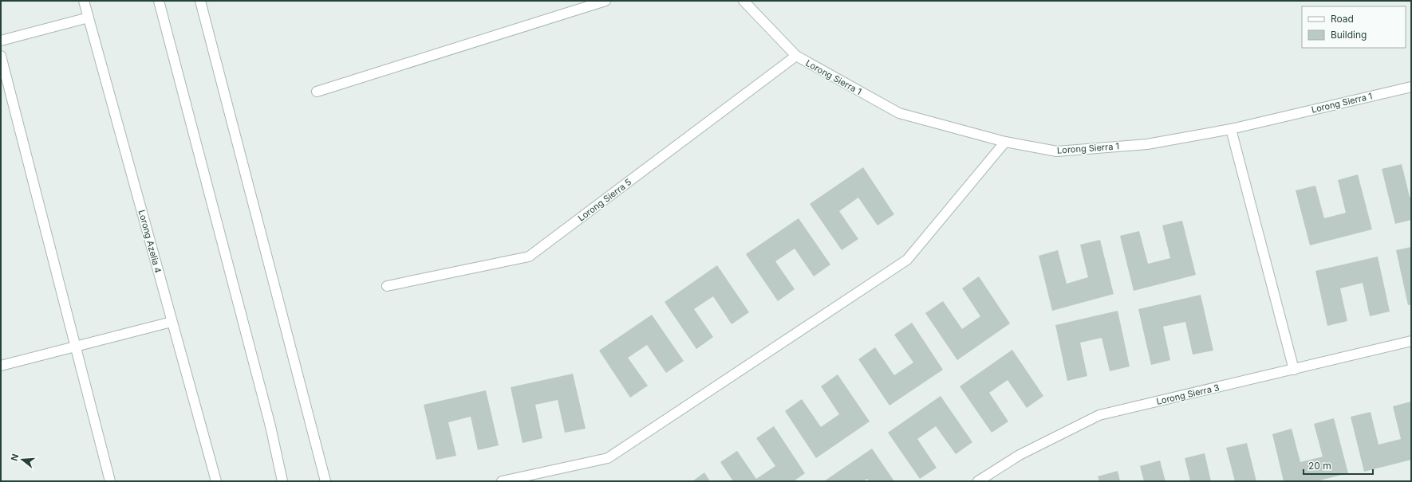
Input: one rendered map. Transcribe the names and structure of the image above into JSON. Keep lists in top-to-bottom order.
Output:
{
  "streets": {
    "street": [
      "Lorong Sierra 1",
      "Lorong Sierra 5",
      "Lorong Azelia 4",
      "Lorong Sierra 3"
    ]
  },
  "crossings": [
    ["Lorong Sierra 1", "Lorong Sierra 5"]
  ],
  "legend": ["Road", "Building"],
  "scale_bar": "20 m",
  "north": "left"
}
